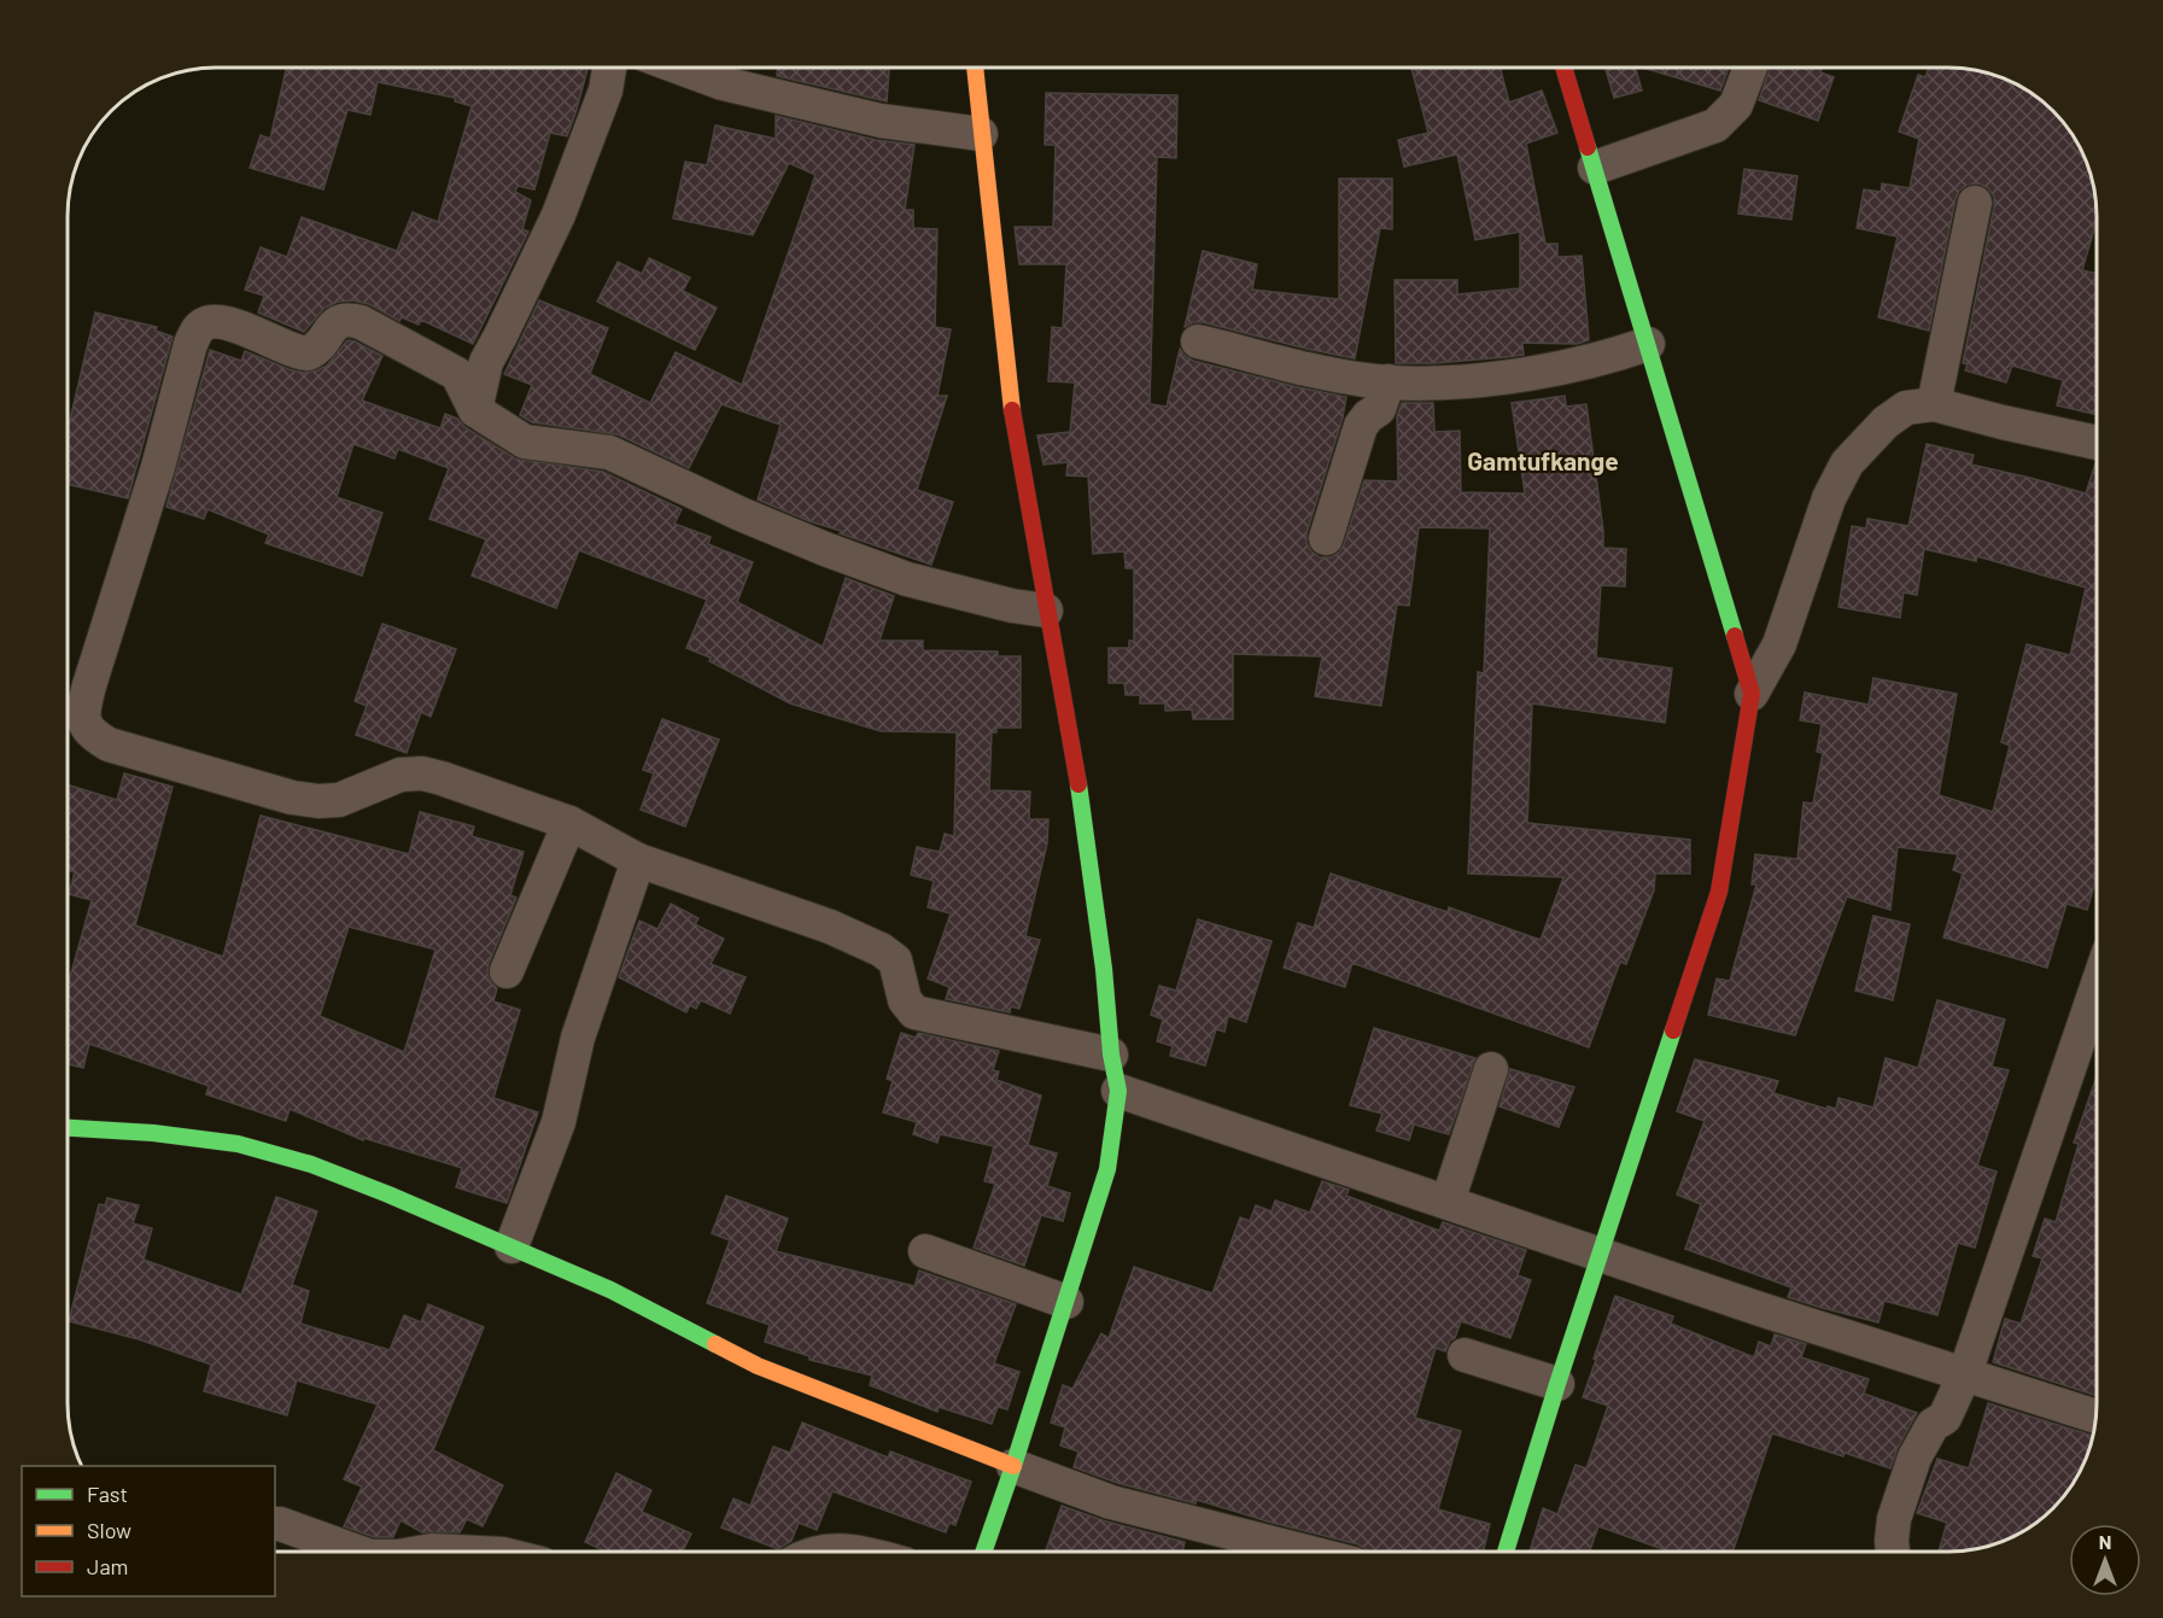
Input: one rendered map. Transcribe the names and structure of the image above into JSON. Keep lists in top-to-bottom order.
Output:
{
  "districts": ["Gamtufkange"],
  "legend": ["Fast", "Slow", "Jam"],
  "north": "top"
}
